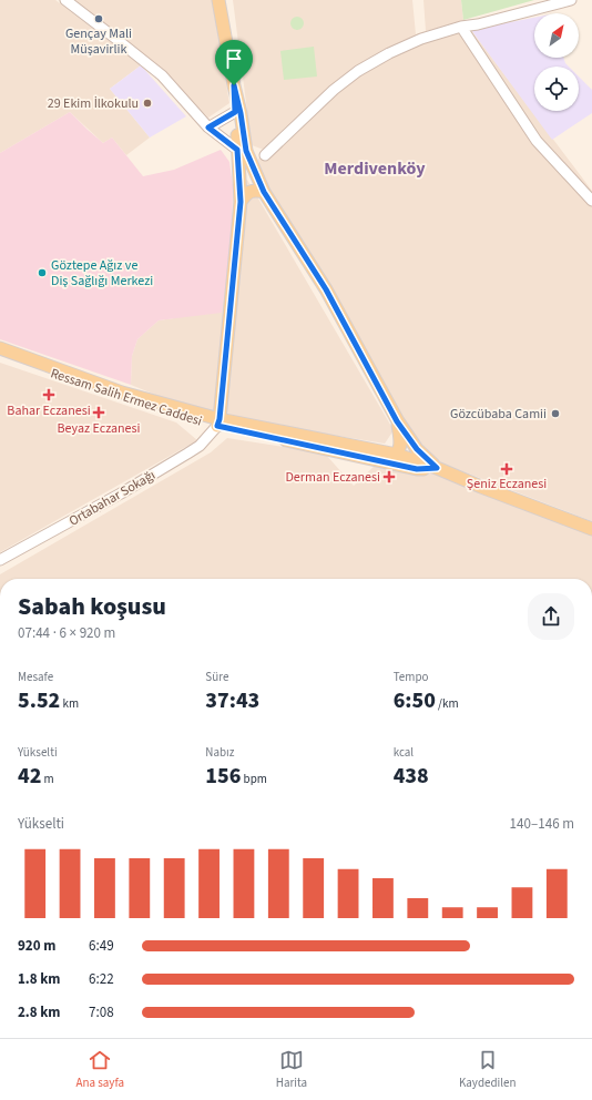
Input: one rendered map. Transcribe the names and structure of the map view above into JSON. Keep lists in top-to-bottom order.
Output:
{
  "streets": {
    "main road": ["Ressam Salih Ermez Caddesi"],
    "street": ["Ortabahar Sokağı"]
  },
  "crossings": [
    ["Ressam Salih Ermez Caddesi", "Ortabahar Sokağı"]
  ],
  "districts": ["Merdivenköy"],
  "places": {
    "other": [
      "Gençay Mali Müşavirlik",
      "29 Ekim İlkokulu",
      "Göztepe Ağız ve Diş Sağlığı Merkezi",
      "Gözcübaba Camii"
    ],
    "health": [
      "Bahar Eczanesi",
      "Beyaz Eczanesi",
      "Şeniz Eczanesi",
      "Derman Eczanesi"
    ]
  },
  "north": "top right",
  "page": {
    "heading": ["Sabah koşusu", "07:44 · 6 × 920 m"],
    "stats": [
      ["Mesafe", "5.52 km"],
      ["Süre", "37:43"],
      ["Tempo", "6:50 /km"],
      ["Yükselti", "42 m"],
      ["Nabız", "156 bpm"],
      ["kcal", "438"]
    ],
    "chart": ["Yükselti", "140–146 m"],
    "list": [
      {
        "name": "920 m",
        "note": "6:49"
      },
      {
        "name": "1.8 km",
        "note": "6:22"
      },
      {
        "name": "2.8 km",
        "note": "7:08"
      }
    ],
    "tabs": ["Ana sayfa", "Harita", "Kaydedilen"]
  }
}
